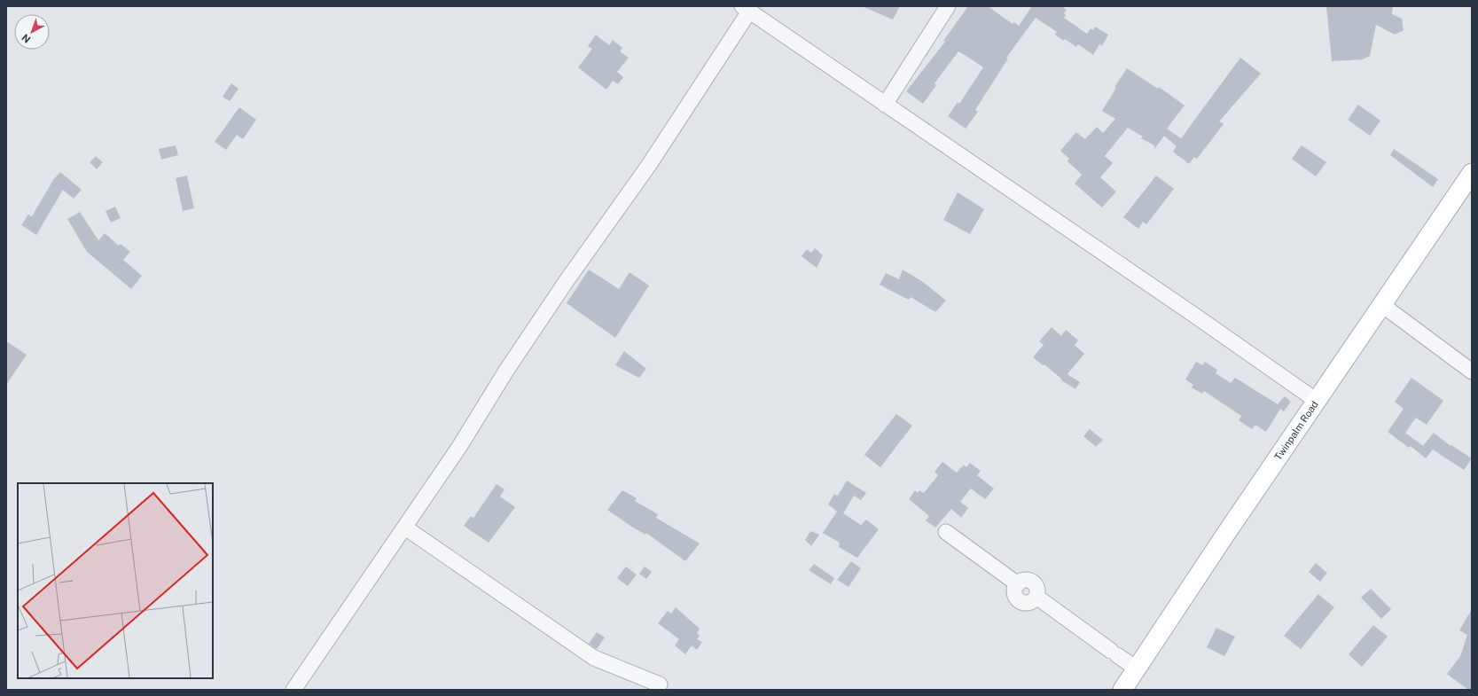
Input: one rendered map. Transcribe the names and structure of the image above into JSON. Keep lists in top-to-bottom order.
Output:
{
  "streets": {
    "main road": ["Twinpalm Road"]
  },
  "north": "bottom left"
}
